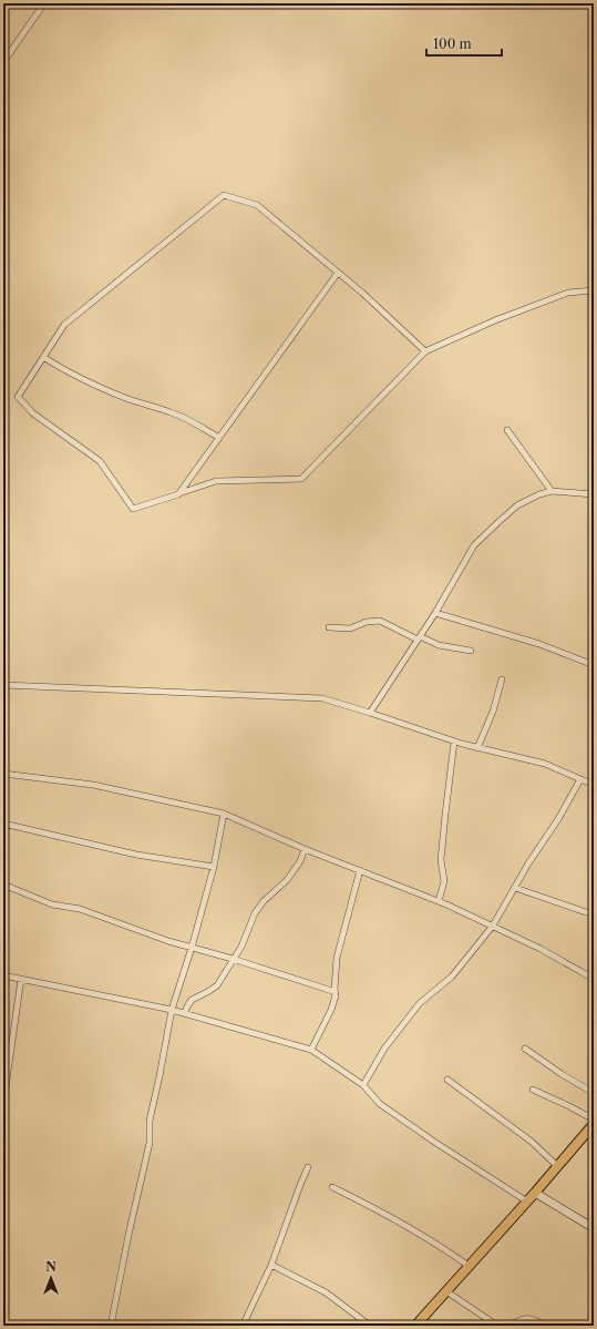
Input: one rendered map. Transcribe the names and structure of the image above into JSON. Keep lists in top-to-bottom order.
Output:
{
  "scale_bar": "100 m",
  "north": "top"
}
